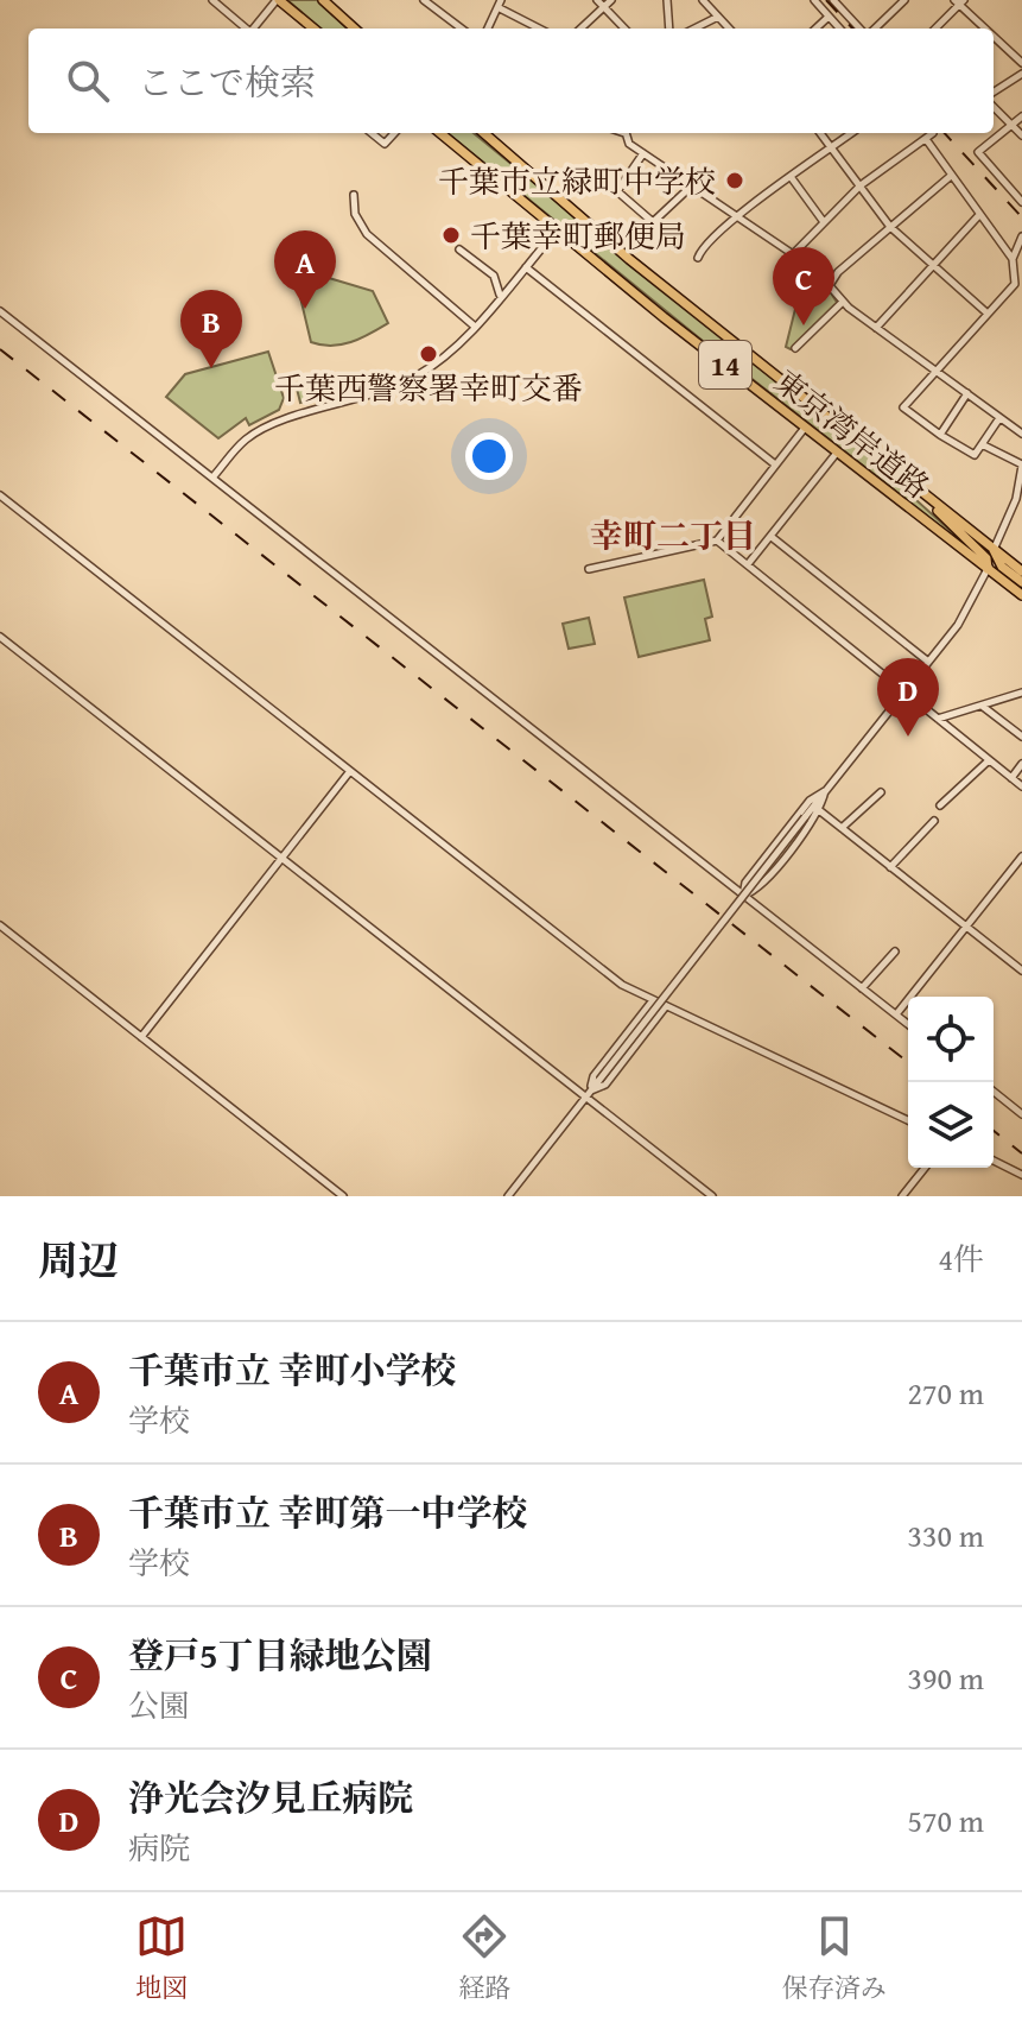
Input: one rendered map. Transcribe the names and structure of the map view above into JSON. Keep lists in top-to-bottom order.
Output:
{
  "streets": {
    "highway": ["14", "東京湾岸道路"]
  },
  "districts": ["幸町二丁目"],
  "places": ["千葉市立緑町中学校", "千葉幸町郵便局", "千葉西警察署幸町交番"],
  "page": {
    "search": "ここで検索",
    "pins": [
      "A",
      "C",
      "B",
      "D"
    ],
    "heading": ["周辺", "4件"],
    "list": [
      {
        "mark": "A",
        "name": "千葉市立 幸町小学校",
        "note": "学校",
        "value": "270 m"
      },
      {
        "mark": "B",
        "name": "千葉市立 幸町第一中学校",
        "note": "学校",
        "value": "330 m"
      },
      {
        "mark": "C",
        "name": "登戸5丁目緑地公園",
        "note": "公園",
        "value": "390 m"
      },
      {
        "mark": "D",
        "name": "浄光会汐見丘病院",
        "note": "病院",
        "value": "570 m"
      }
    ],
    "nav": ["地図", "経路", "保存済み"]
  }
}
